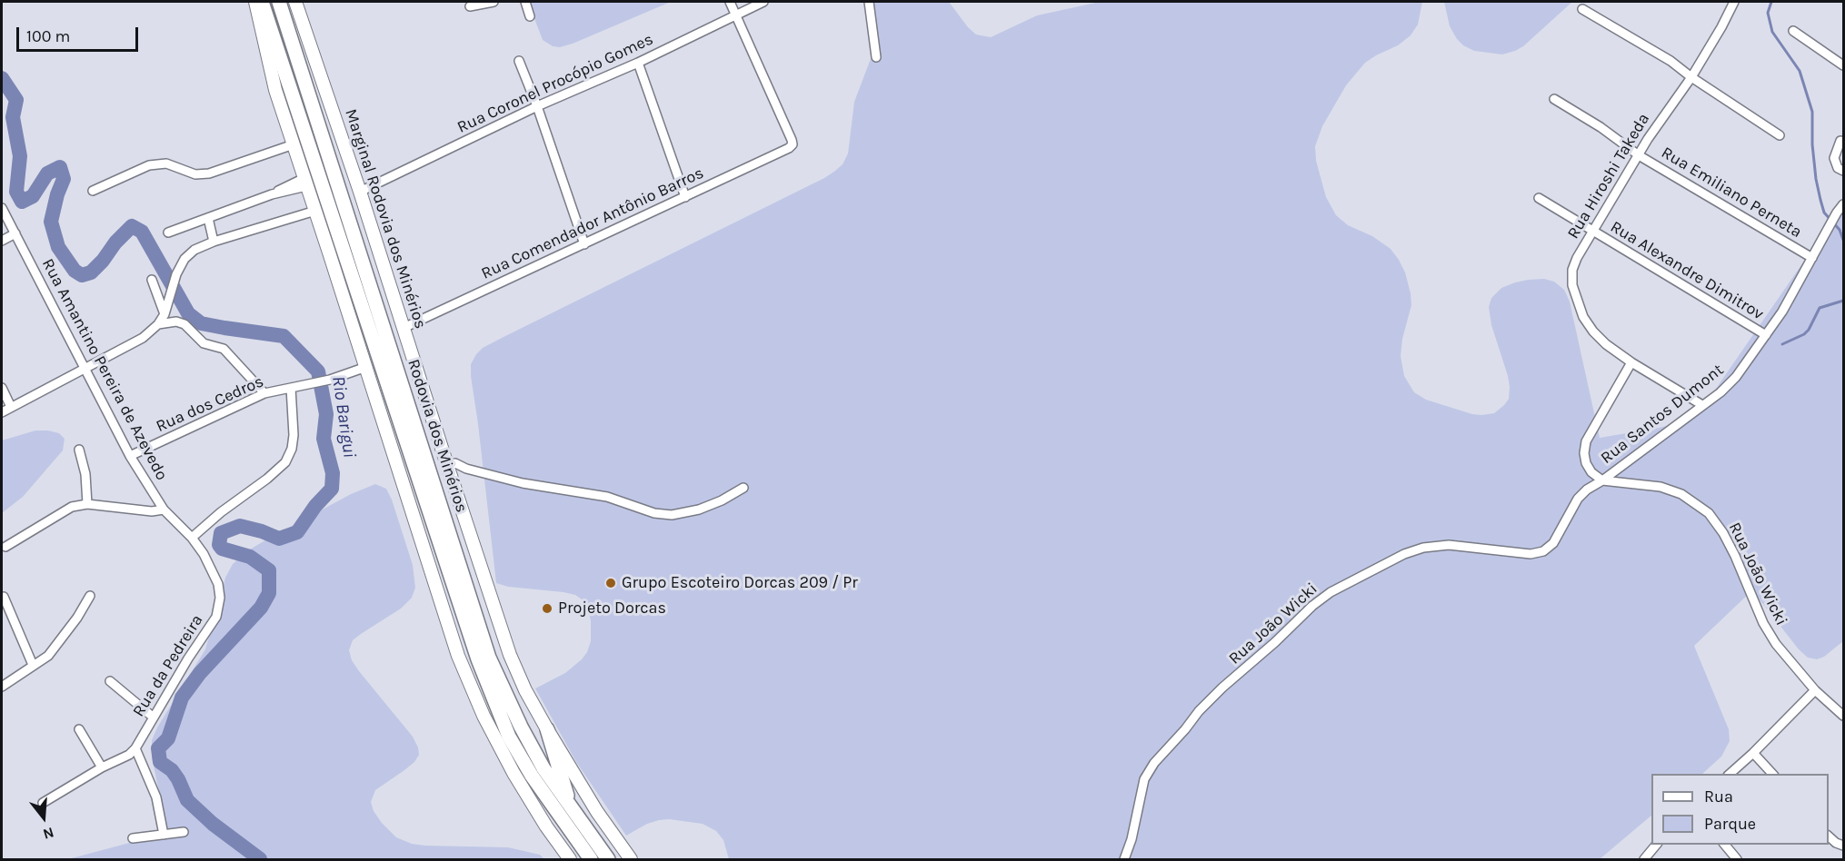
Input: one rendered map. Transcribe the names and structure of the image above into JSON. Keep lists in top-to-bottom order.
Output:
{
  "streets": {
    "main road": ["Marginal Rodovia dos Minérios", "Rodovia dos Minérios"],
    "street": [
      "Rua Coronel Procópio Gomes",
      "Rua Hiroshi Takeda",
      "Rua Emiliano Perneta",
      "Rua Comendador Antônio Barros",
      "Rua Alexandre Dimitrov",
      "Rua Amantino Pereira de Azevedo",
      "Rua dos Cedros",
      "Rua Santos Dumont",
      "Rua João Wicki",
      "Rua da Pedreira"
    ]
  },
  "crossings": [
    ["Rua Coronel Procópio Gomes", "Marginal Rodovia dos Minérios"],
    ["Rua Coronel Procópio Gomes", "Rua Comendador Antônio Barros"],
    ["Rua Hiroshi Takeda", "Rua Emiliano Perneta"],
    ["Rua Hiroshi Takeda", "Rua Alexandre Dimitrov"],
    ["Rua Hiroshi Takeda", "Rua Santos Dumont"],
    ["Rua Emiliano Perneta", "Rua Santos Dumont"],
    ["Marginal Rodovia dos Minérios", "Rua Comendador Antônio Barros"],
    ["Rua Alexandre Dimitrov", "Rua Santos Dumont"],
    ["Rua Amantino Pereira de Azevedo", "Rua dos Cedros"],
    ["Rua Amantino Pereira de Azevedo", "Rua da Pedreira"],
    ["Rua Santos Dumont", "Rua João Wicki"]
  ],
  "water": ["Rio Barigui"],
  "places": ["Grupo Escoteiro Dorcas 209 / Pr", "Projeto Dorcas"],
  "legend": ["Rua", "Parque"],
  "scale_bar": "100 m",
  "north": "bottom"
}
